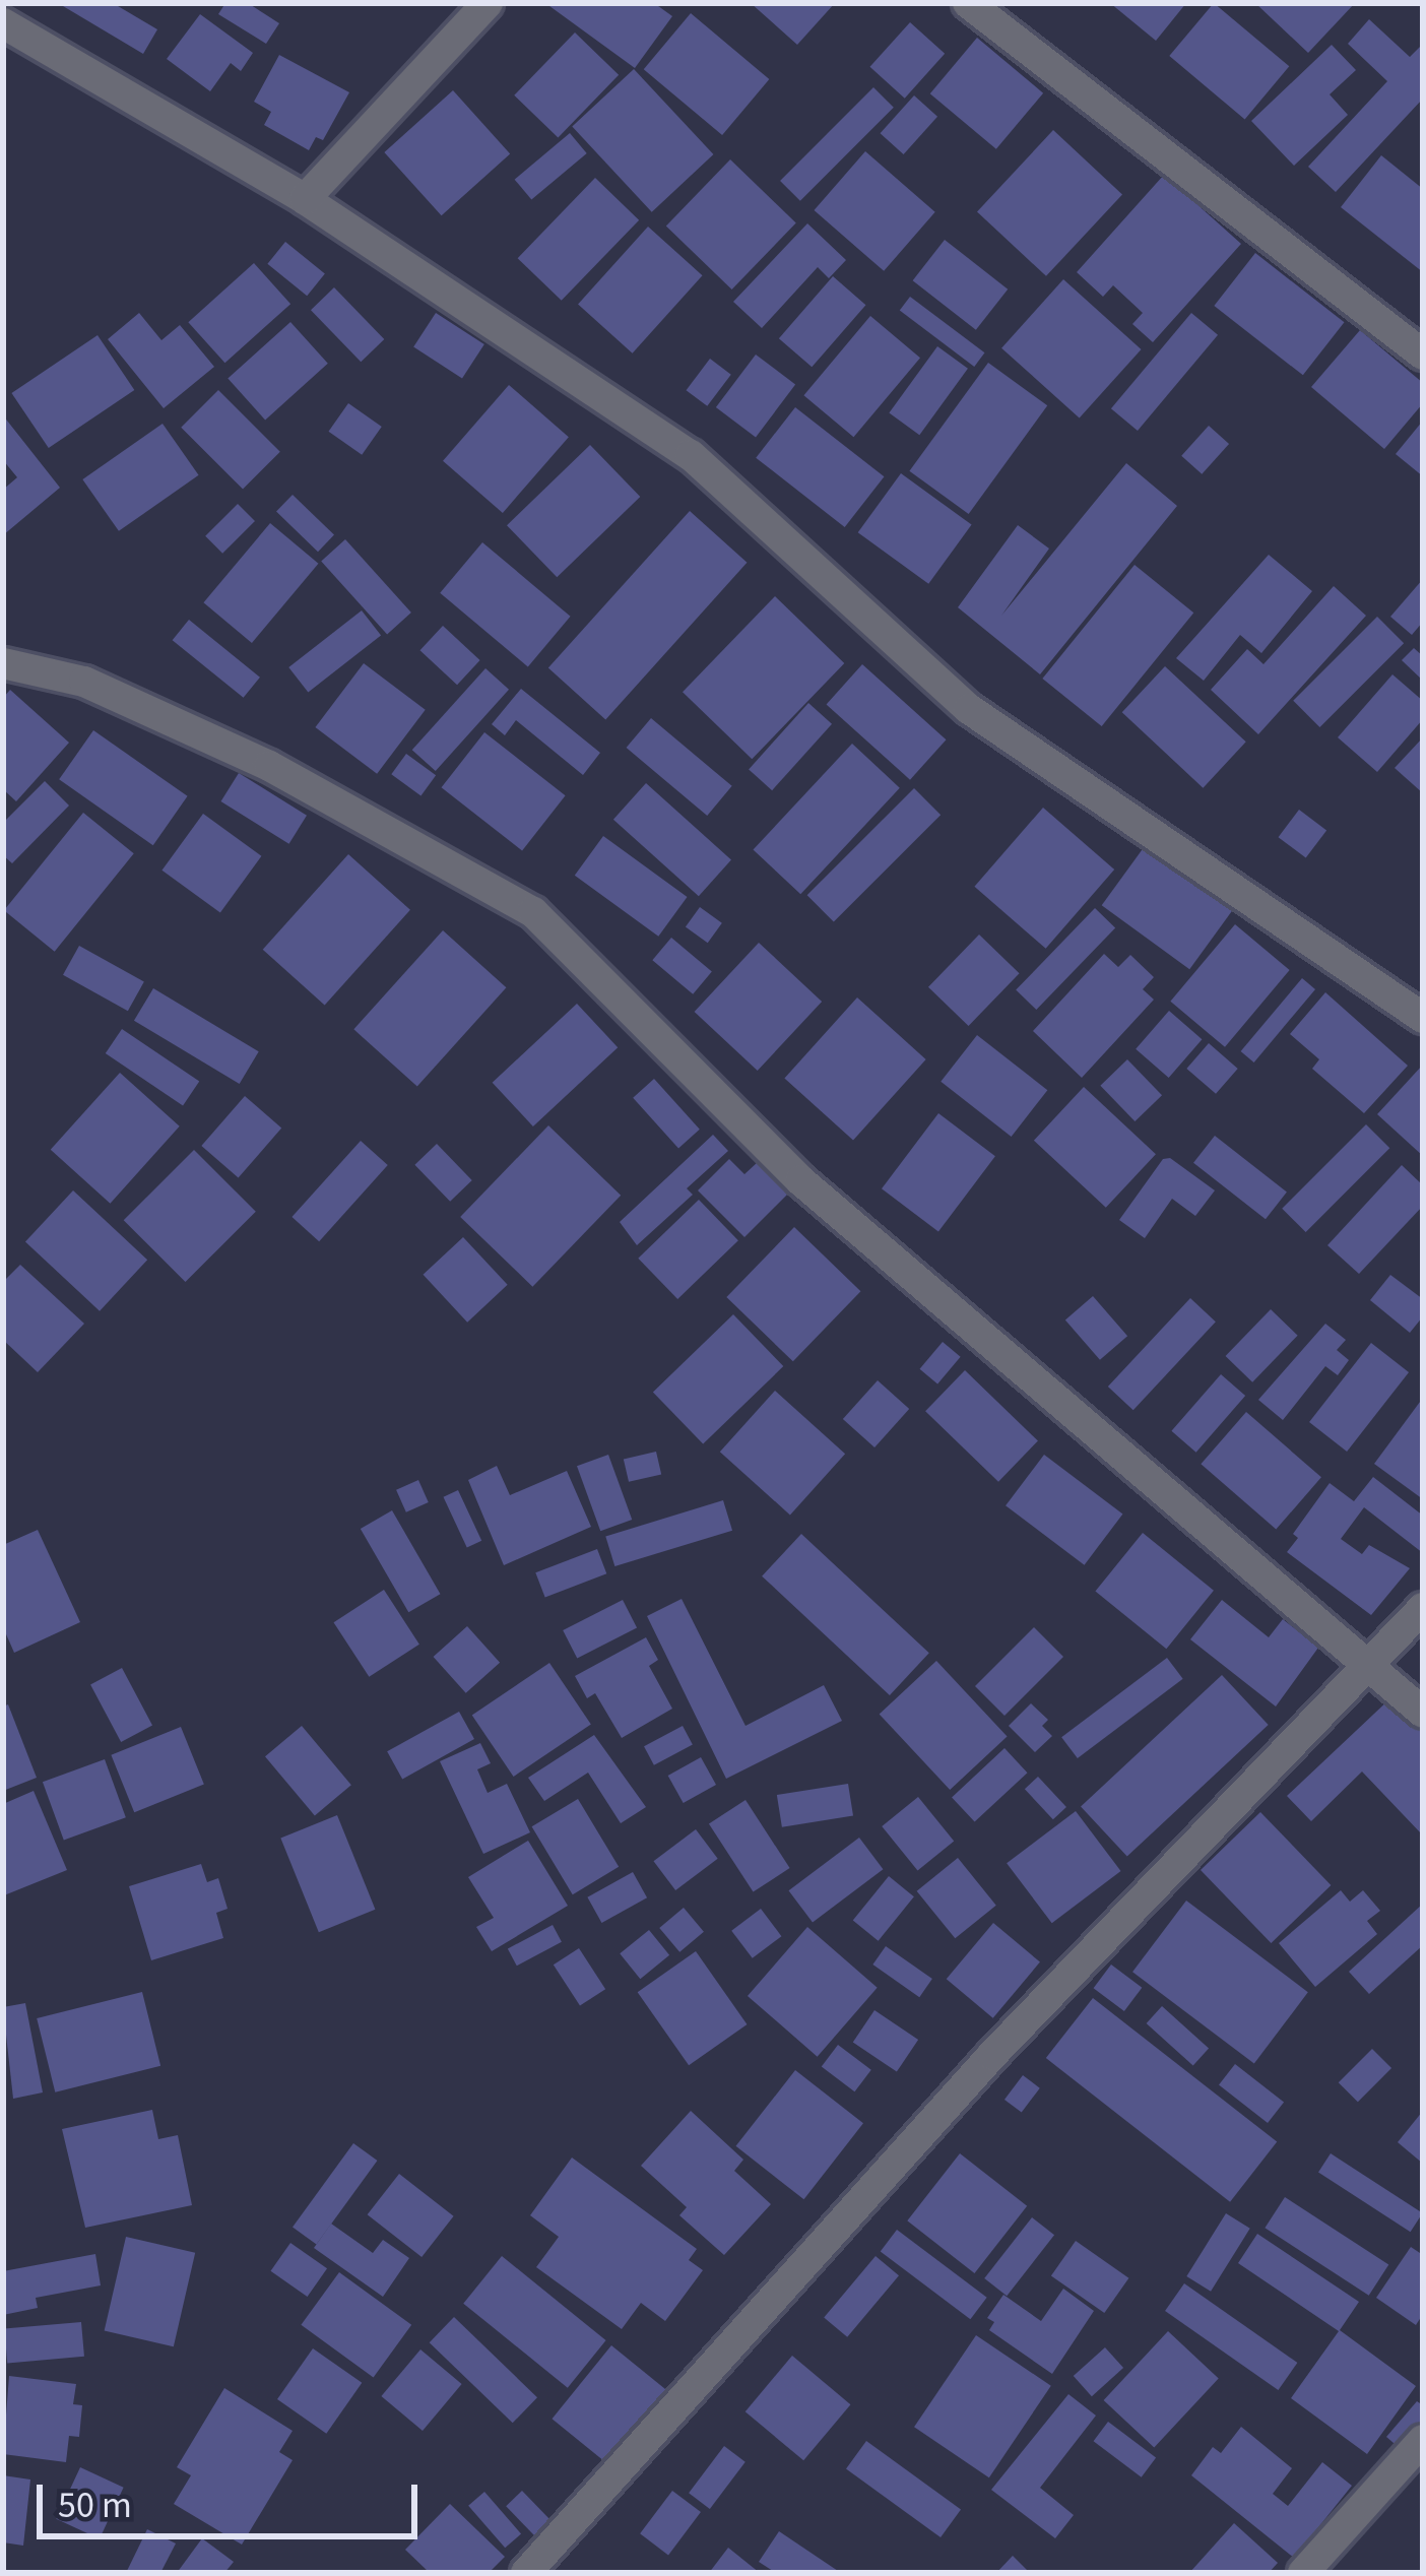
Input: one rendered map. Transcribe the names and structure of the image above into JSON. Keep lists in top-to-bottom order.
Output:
{
  "scale_bar": "50 m"
}
